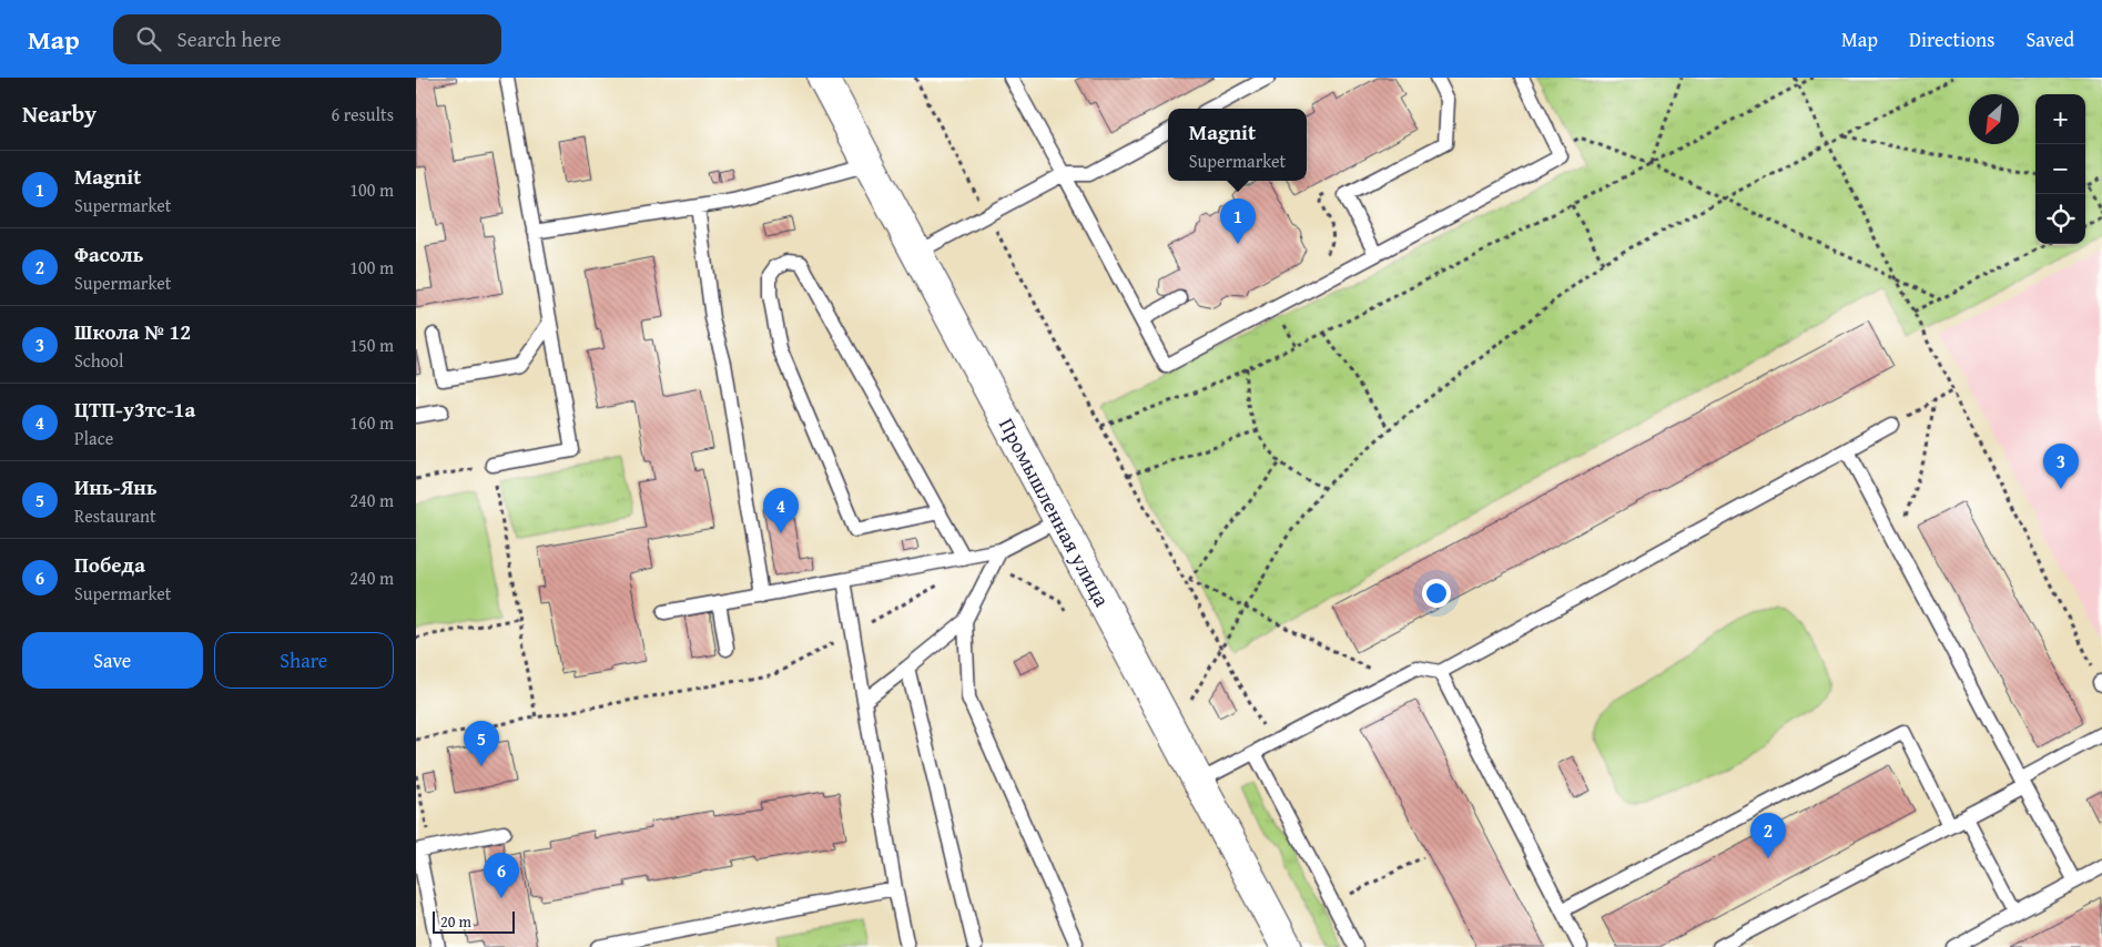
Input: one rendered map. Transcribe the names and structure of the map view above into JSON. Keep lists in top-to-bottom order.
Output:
{
  "streets": {
    "street": ["Промышленная улица"]
  },
  "scale_bar": "20 m",
  "north": "bottom left",
  "page": {
    "header": "Map",
    "search": "Search here",
    "nav": ["Map", "Directions", "Saved"],
    "heading": ["Nearby", "6 results"],
    "map_buttons": ["+", "−"],
    "popup": ["Magnit", "Supermarket"],
    "list": [
      {
        "mark": "1",
        "name": "Magnit",
        "note": "Supermarket",
        "value": "100 m"
      },
      {
        "mark": "2",
        "name": "Фасоль",
        "note": "Supermarket",
        "value": "100 m"
      },
      {
        "mark": "3",
        "name": "Школа № 12",
        "note": "School",
        "value": "150 m"
      },
      {
        "mark": "4",
        "name": "ЦТП-у3тс-1а",
        "note": "Place",
        "value": "160 m"
      },
      {
        "mark": "5",
        "name": "Инь-Янь",
        "note": "Restaurant",
        "value": "240 m"
      },
      {
        "mark": "6",
        "name": "Победа",
        "note": "Supermarket",
        "value": "240 m"
      }
    ],
    "pins": [
      "1",
      "3",
      "4",
      "5",
      "2",
      "6"
    ],
    "buttons": ["Save", "Share"],
    "scale": "20 m"
  }
}
